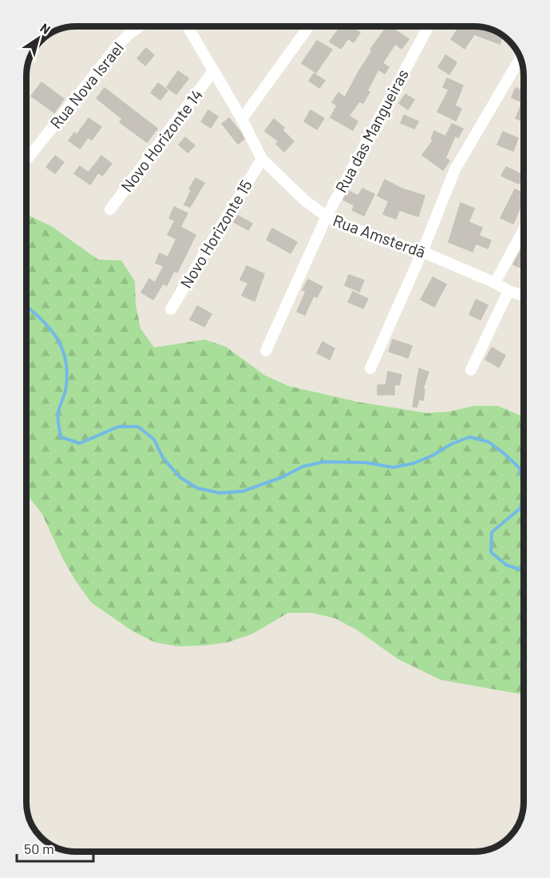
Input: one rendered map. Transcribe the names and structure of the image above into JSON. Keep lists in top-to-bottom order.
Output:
{
  "streets": {
    "street": [
      "Rua Nova Israel",
      "Rua das Mangueiras",
      "Novo Horizonte 14",
      "Novo Horizonte 15",
      "Rua Amsterdã"
    ]
  },
  "crossings": [
    ["Rua das Mangueiras", "Rua Amsterdã"],
    ["Novo Horizonte 14", "Rua Amsterdã"],
    ["Novo Horizonte 15", "Rua Amsterdã"]
  ],
  "scale_bar": "50 m",
  "north": "top right"
}
